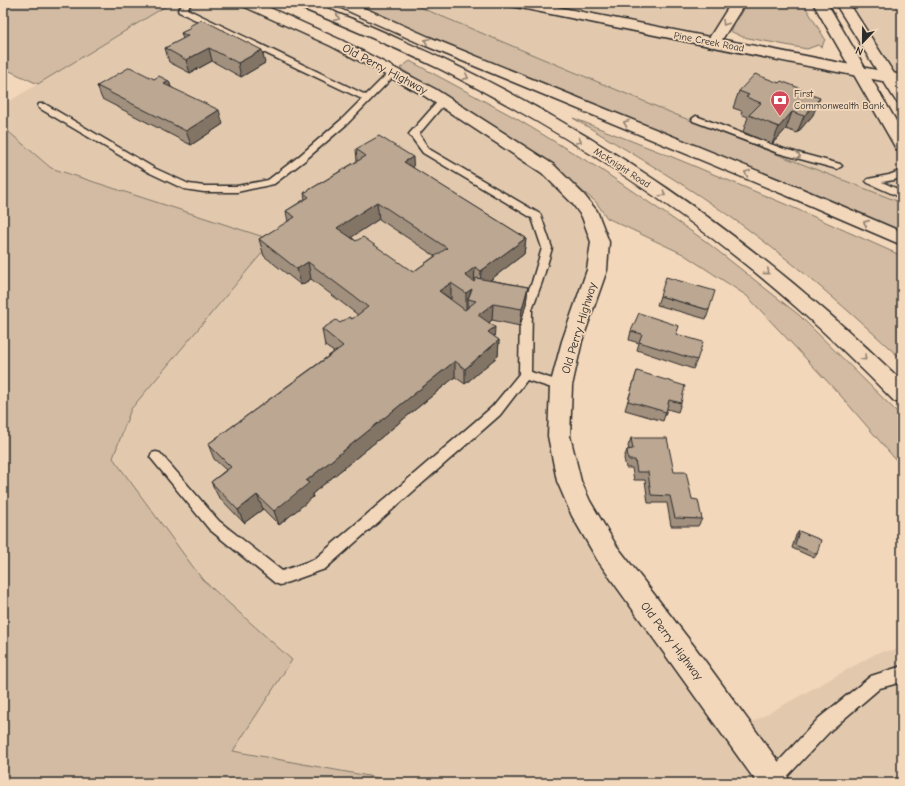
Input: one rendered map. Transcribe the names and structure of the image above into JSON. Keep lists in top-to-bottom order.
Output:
{
  "streets": {
    "main road": ["Pine Creek Road", "Old Perry Highway", "McKnight Road"]
  },
  "places": {
    "bank": ["First Commonwealth Bank"]
  },
  "north": "bottom"
}
